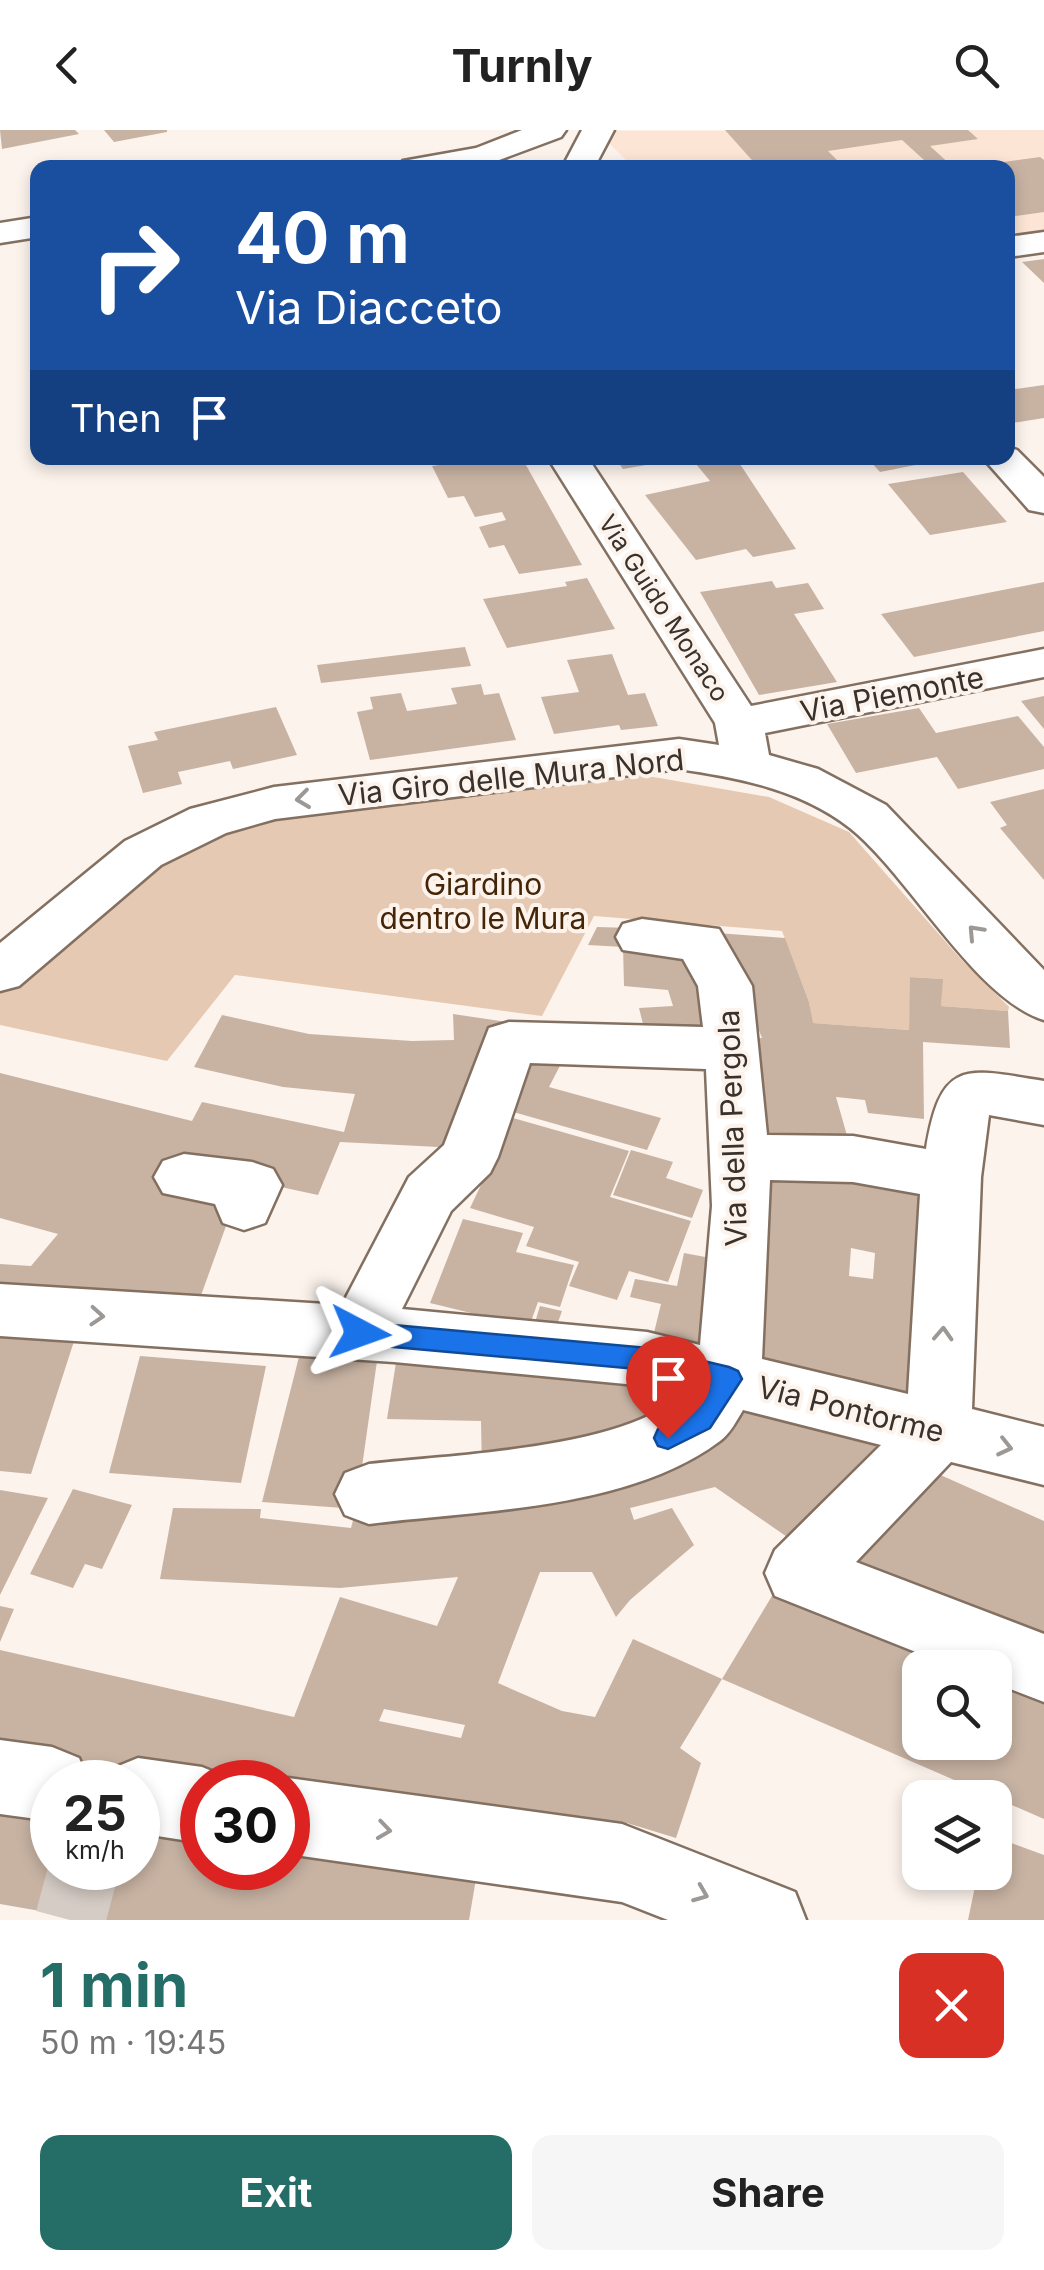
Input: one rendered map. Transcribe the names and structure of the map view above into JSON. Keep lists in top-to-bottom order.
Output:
{
  "streets": {
    "street": [
      "Via Guido Monaco",
      "Via Piemonte",
      "Via Giro delle Mura Nord",
      "Via della Pergola",
      "Via Pontorme"
    ]
  },
  "crossings": [
    ["Via Guido Monaco", "Via Piemonte"],
    ["Via Guido Monaco", "Via Giro delle Mura Nord"],
    ["Via Piemonte", "Via Giro delle Mura Nord"],
    ["Via della Pergola", "Via Pontorme"]
  ],
  "one_way": ["Via Giro delle Mura Nord", "Via Pontorme"],
  "parks": ["Giardino dentro le Mura"],
  "page": {
    "header": "Turnly",
    "turn": ["40 m", "Via Diacceto"],
    "then": "Then",
    "speed": "25 km/h",
    "limit": "30",
    "heading": ["1 min", "50 m · 19:45"],
    "buttons": ["Exit", "Share"]
  }
}
